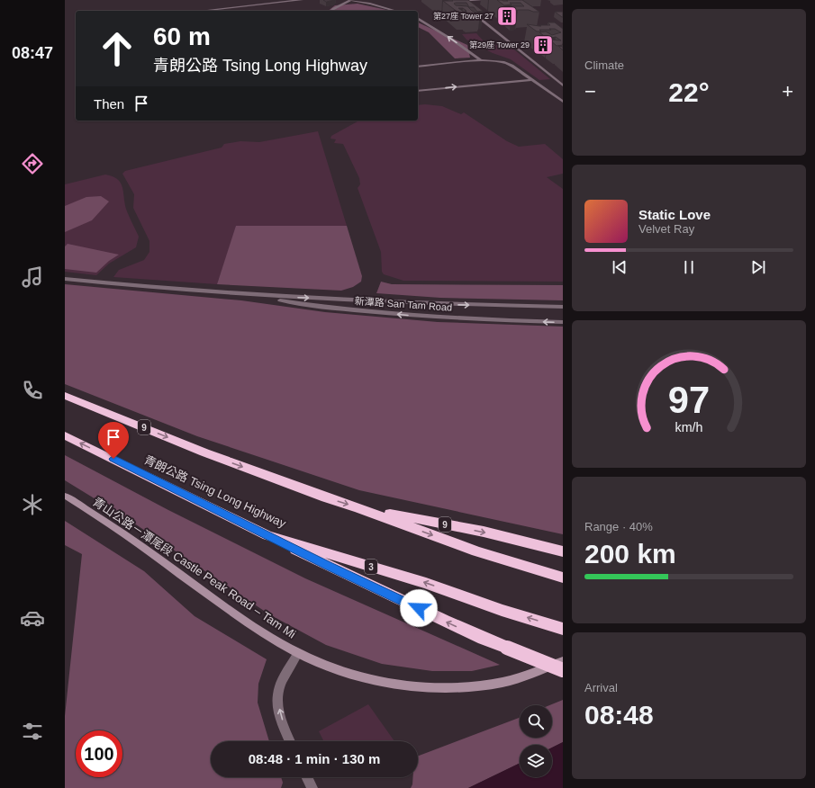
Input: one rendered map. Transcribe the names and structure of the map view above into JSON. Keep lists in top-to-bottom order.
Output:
{
  "streets": {
    "highway": ["9", "青朗公路 Tsing Long Highway", "3"],
    "main road": ["青山公路－潭尾段 Castle Peak Road – Tam Mi"],
    "street": ["新潭路 San Tam Road"]
  },
  "places": {
    "building": ["第27座 Tower 27", "第29座 Tower 29"]
  },
  "page": {
    "tabs": "08:47",
    "tile": [
      "Climate",
      ["Range · 40%", "200 km"],
      ["Arrival", "08:48"]
    ],
    "turn": ["60 m", "青朗公路 Tsing Long Highway"],
    "heat": ["−", "22°", "+"],
    "then": "Then",
    "song": ["Static Love", "Velvet Ray"],
    "limit": "100",
    "trip": "08:48 · 1 min · 130 m",
    "gauge": ["97", "km/h"]
  }
}
